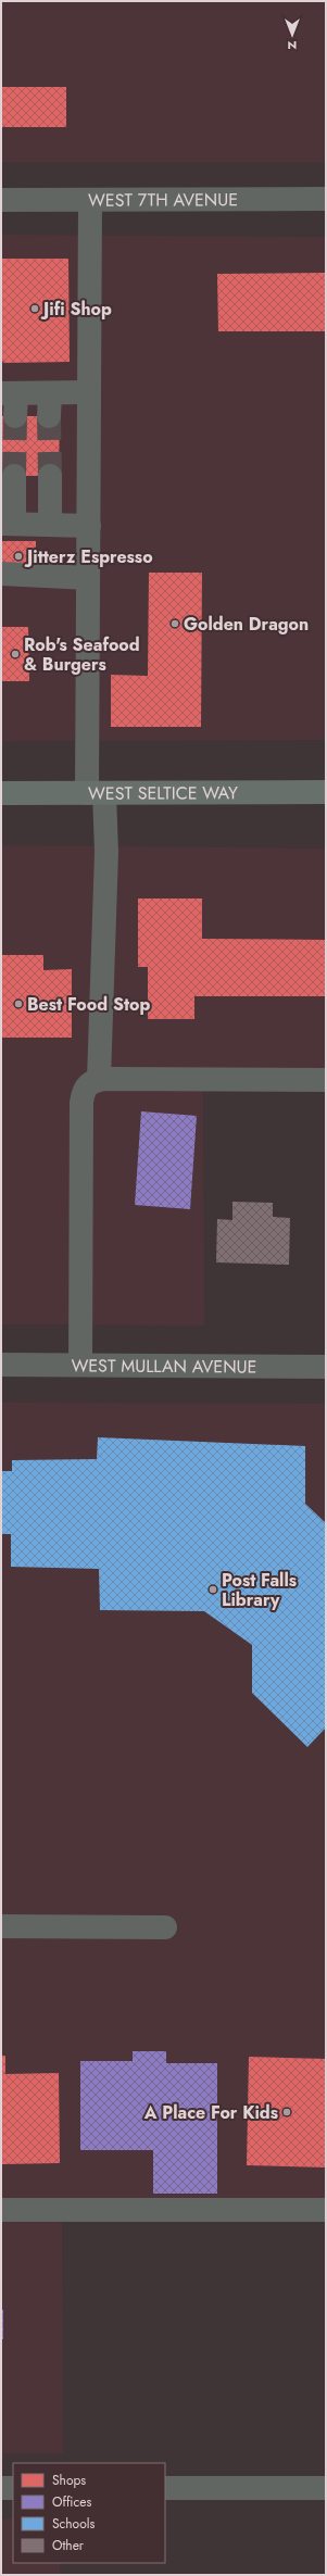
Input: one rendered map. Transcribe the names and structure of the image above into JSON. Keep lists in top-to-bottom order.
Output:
{
  "streets": {
    "main road": ["WEST SELTICE WAY"],
    "street": ["WEST 7TH AVENUE", "WEST MULLAN AVENUE"]
  },
  "places": [
    "Jifi Shop",
    "Jitterz Espresso",
    "Golden Dragon",
    "Rob's Seafood & Burgers",
    "Best Food Stop",
    "Post Falls Library",
    "A Place For Kids"
  ],
  "legend": [
    "Shops",
    "Offices",
    "Schools",
    "Other"
  ],
  "north": "bottom"
}
